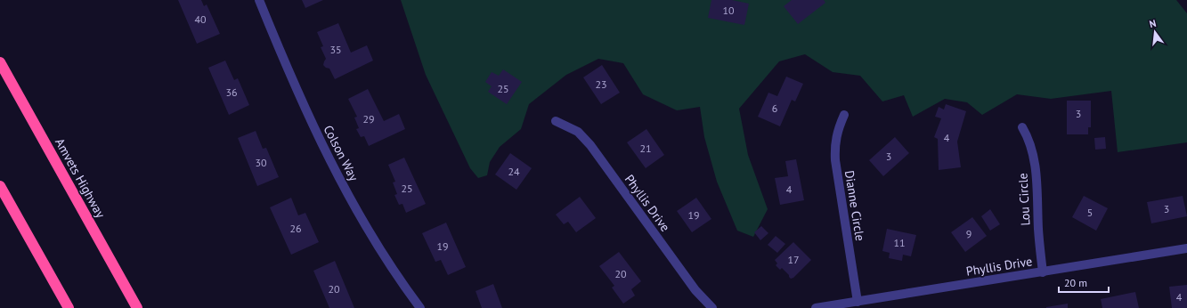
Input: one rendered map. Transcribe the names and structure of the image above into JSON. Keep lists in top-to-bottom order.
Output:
{
  "streets": {
    "highway": ["Amvets Highway"],
    "street": [
      "Colson Way",
      "Lou Circle",
      "Phyllis Drive",
      "Dianne Circle"
    ]
  },
  "crossings": [
    ["Lou Circle", "Phyllis Drive"],
    ["Phyllis Drive", "Dianne Circle"]
  ],
  "house_numbers": [
    "10",
    "40",
    "35",
    "23",
    "25",
    "36",
    "6",
    "3",
    "29",
    "4",
    "21",
    "3",
    "30",
    "24",
    "25",
    "4",
    "3",
    "5",
    "19",
    "26",
    "9",
    "11",
    "19",
    "17",
    "20",
    "20",
    "4"
  ],
  "scale_bar": "20 m",
  "north": "top"
}
